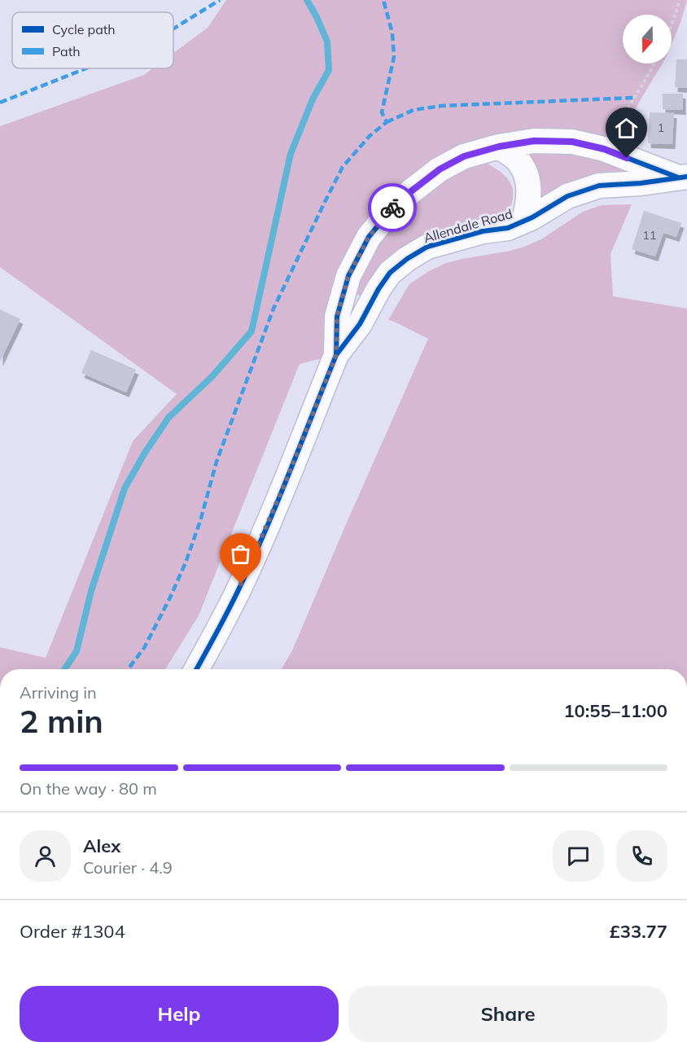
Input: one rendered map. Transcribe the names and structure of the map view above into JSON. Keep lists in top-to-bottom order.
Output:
{
  "streets": {
    "street": ["Allendale Road"]
  },
  "house_numbers": ["1", "11"],
  "legend": ["Cycle path", "Path"],
  "north": "bottom",
  "page": {
    "heading": ["2 min", "Arriving in", "10:55–11:00"],
    "panel": [
      "Alex",
      "Courier · 4.9",
      "Order #1304",
      "£33.77"
    ],
    "bar": "On the way · 80 m",
    "buttons": ["Help", "Share"]
  }
}
